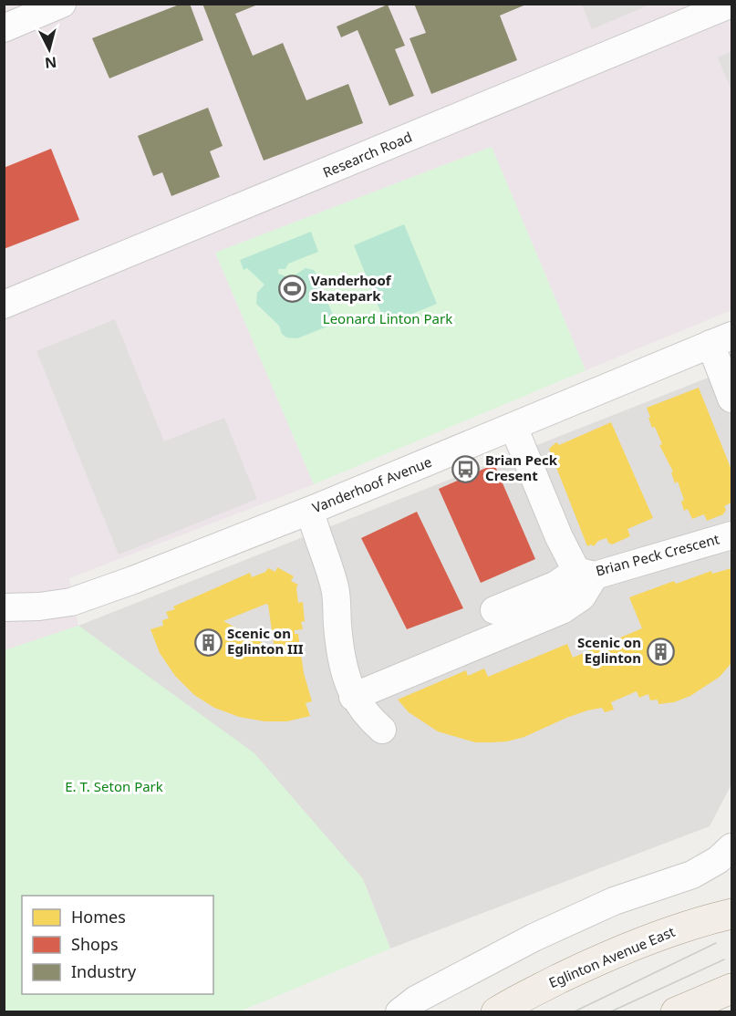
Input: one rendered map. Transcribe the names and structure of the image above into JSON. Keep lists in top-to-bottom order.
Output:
{
  "streets": {
    "main road": ["Eglinton Avenue East"],
    "street": ["Research Road", "Vanderhoof Avenue", "Brian Peck Crescent"]
  },
  "crossings": [
    ["Vanderhoof Avenue", "Brian Peck Crescent"]
  ],
  "parks": ["Leonard Linton Park", "E. T. Seton Park"],
  "places": {
    "sports": ["Vanderhoof Skatepark"],
    "bus stop": ["Brian Peck Cresent"],
    "building": ["Scenic on Eglinton III", "Scenic on Eglinton"]
  },
  "legend": ["Homes", "Shops", "Industry"],
  "north": "bottom"
}
